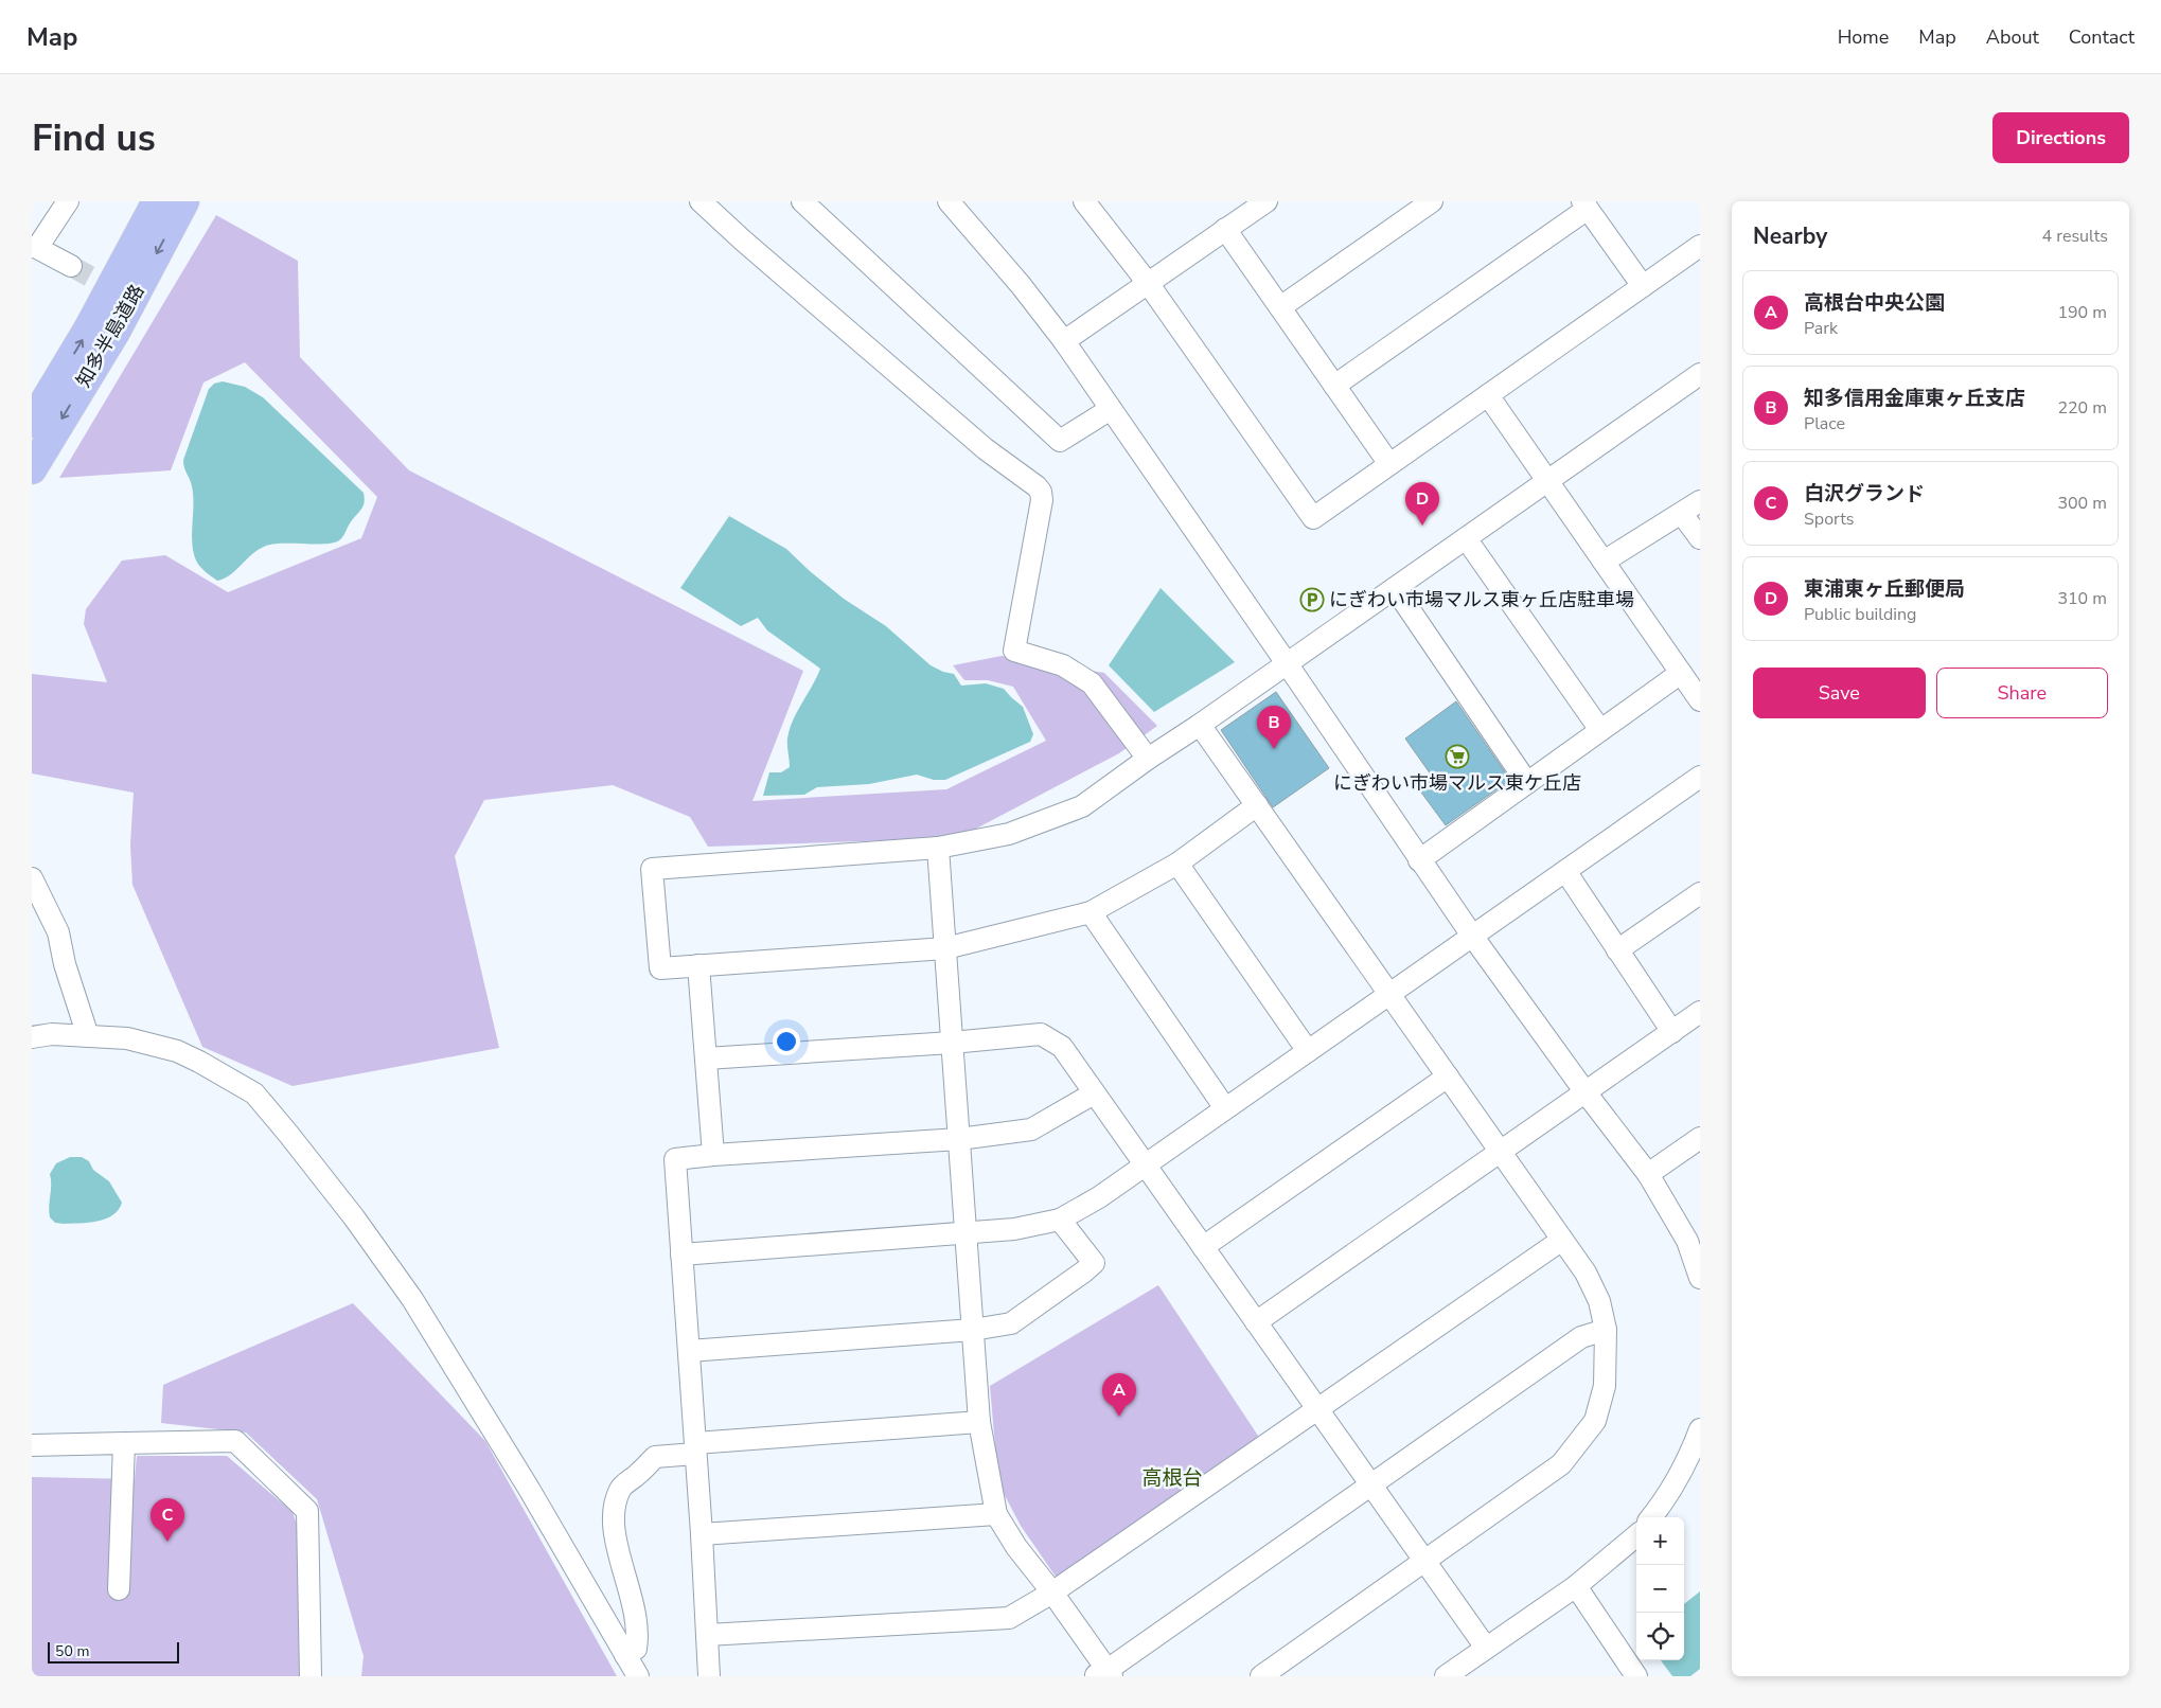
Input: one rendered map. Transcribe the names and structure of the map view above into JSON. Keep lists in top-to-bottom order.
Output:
{
  "streets": {
    "highway": ["知多半島道路"]
  },
  "districts": ["高根台"],
  "places": {
    "parking": ["にぎわい市場マルス東ヶ丘店駐車場"],
    "supermarket": ["にぎわい市場マルス東ケ丘店"]
  },
  "scale_bar": "50 m",
  "page": {
    "header": "Map",
    "nav": [
      "Home",
      "Map",
      "About",
      "Contact"
    ],
    "buttons": [
      "Directions",
      ["Save", "Share"]
    ],
    "title": "Find us",
    "heading": ["Nearby", "4 results"],
    "list": [
      {
        "mark": "A",
        "name": "高根台中央公園",
        "note": "Park",
        "value": "190 m"
      },
      {
        "mark": "B",
        "name": "知多信用金庫東ヶ丘支店",
        "note": "Place",
        "value": "220 m"
      },
      {
        "mark": "C",
        "name": "白沢グランド",
        "note": "Sports",
        "value": "300 m"
      },
      {
        "mark": "D",
        "name": "東浦東ヶ丘郵便局",
        "note": "Public building",
        "value": "310 m"
      }
    ],
    "pins": [
      "D",
      "B",
      "A",
      "C"
    ],
    "map_buttons": ["+", "−"],
    "scale": "50 m"
  }
}
